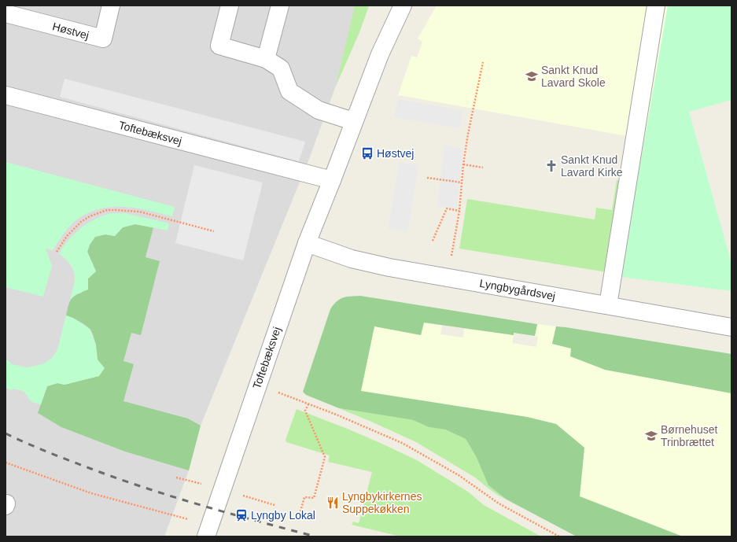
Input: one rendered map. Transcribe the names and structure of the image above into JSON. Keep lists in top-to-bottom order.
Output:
{
  "streets": {
    "street": ["Høstvej", "Toftebæksvej", "Lyngbygårdsvej"]
  },
  "crossings": [
    ["Toftebæksvej", "Lyngbygårdsvej"]
  ],
  "places": {
    "school or university": ["Sankt Knud Lavard Skole", "Børnehuset Trinbrættet"],
    "bus stop": ["Høstvej"],
    "church": ["Sankt Knud Lavard Kirke"],
    "restaurant": ["Lyngbykirkernes Suppekøkken"],
    "station": ["Lyngby Lokal"]
  }
}
